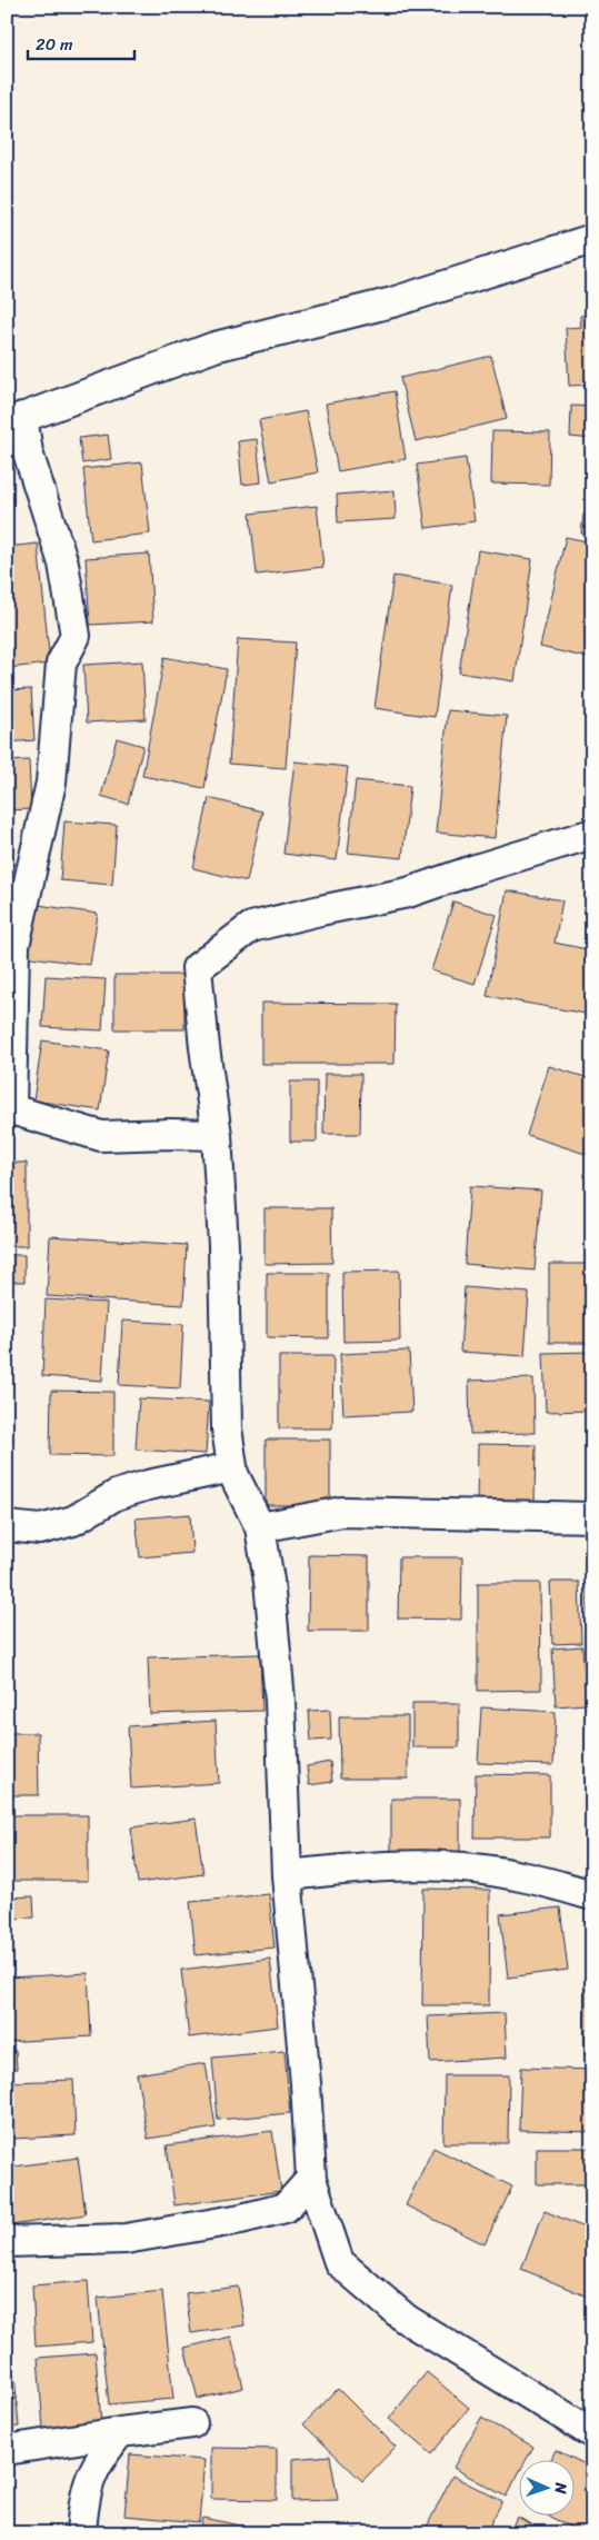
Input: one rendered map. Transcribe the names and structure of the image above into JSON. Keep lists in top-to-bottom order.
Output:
{
  "scale_bar": "20 m",
  "north": "right"
}
